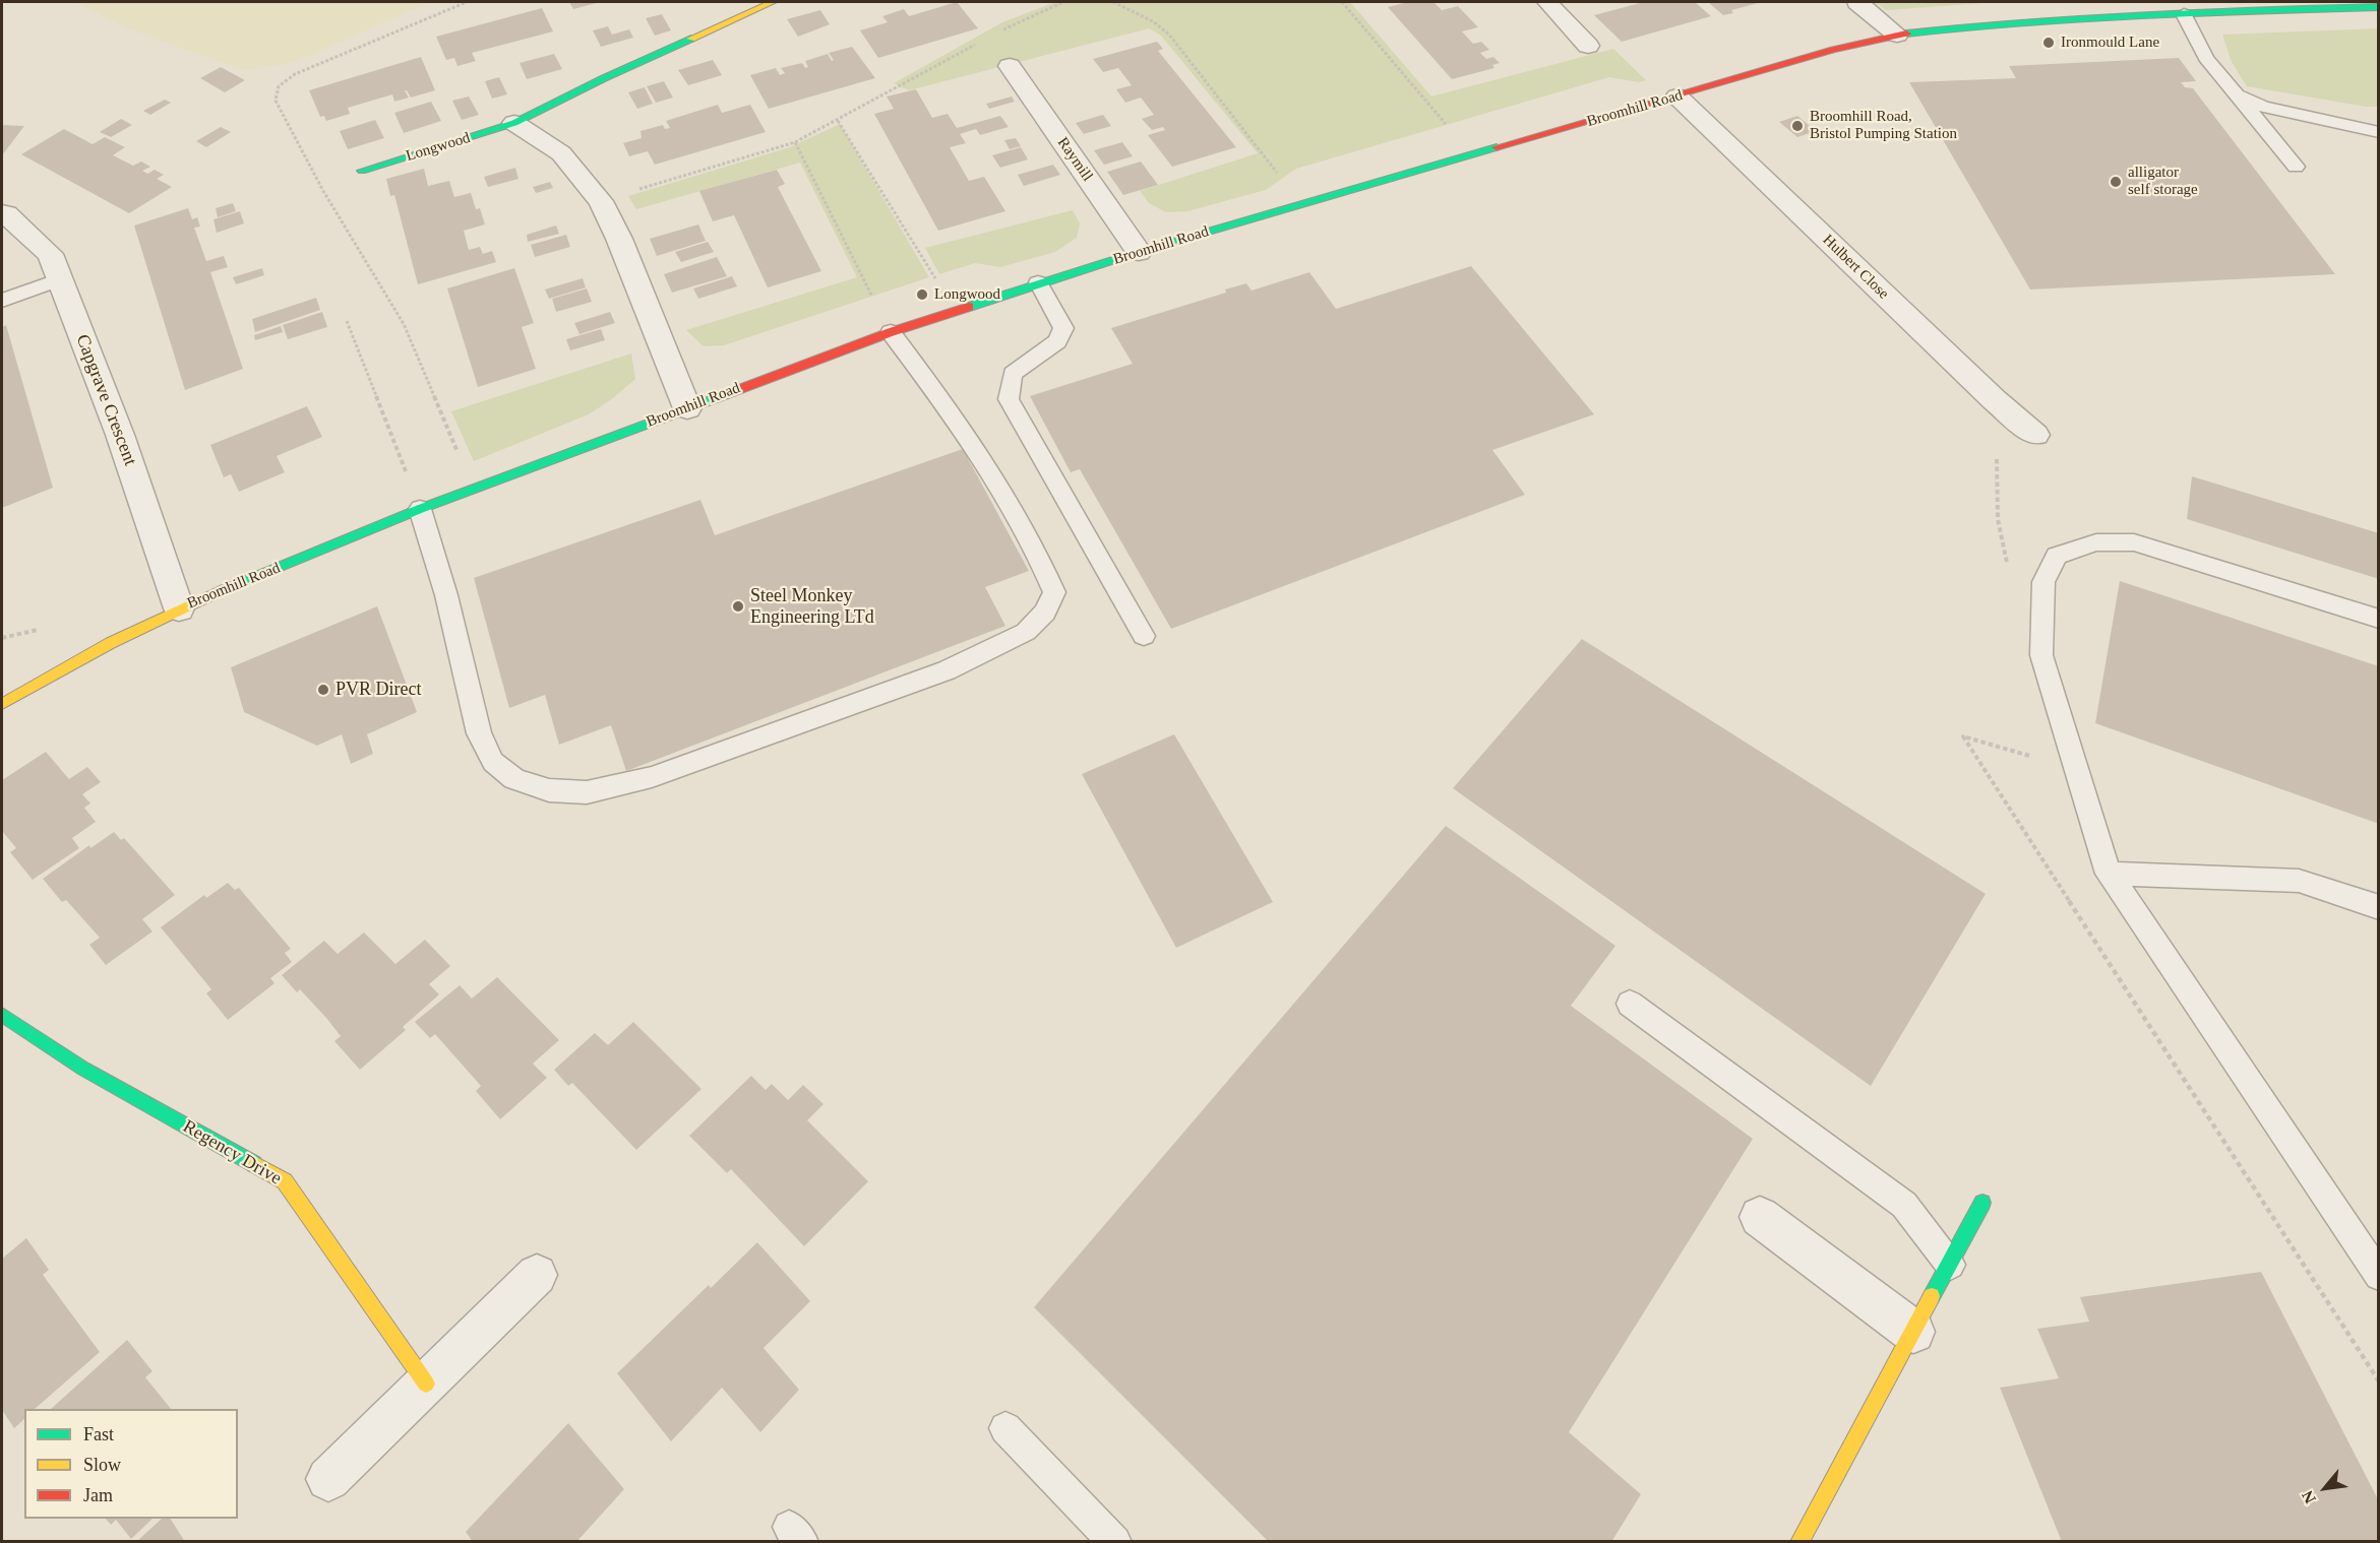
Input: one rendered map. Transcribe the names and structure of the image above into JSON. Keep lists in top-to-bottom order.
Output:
{
  "streets": {
    "street": [
      "Broomhill Road",
      "Longwood",
      "Raymill",
      "Hulbert Close",
      "Capgrave Crescent",
      "Regency Drive"
    ]
  },
  "crossings": [
    ["Broomhill Road", "Raymill"],
    ["Broomhill Road", "Hulbert Close"],
    ["Broomhill Road", "Capgrave Crescent"]
  ],
  "places": [
    "Ironmould Lane",
    "Broomhill Road, Bristol Pumping Station",
    "alligator self storage",
    "Longwood",
    "Steel Monkey Engineering LTd",
    "PVR Direct"
  ],
  "legend": ["Fast", "Slow", "Jam"],
  "north": "bottom left"
}
